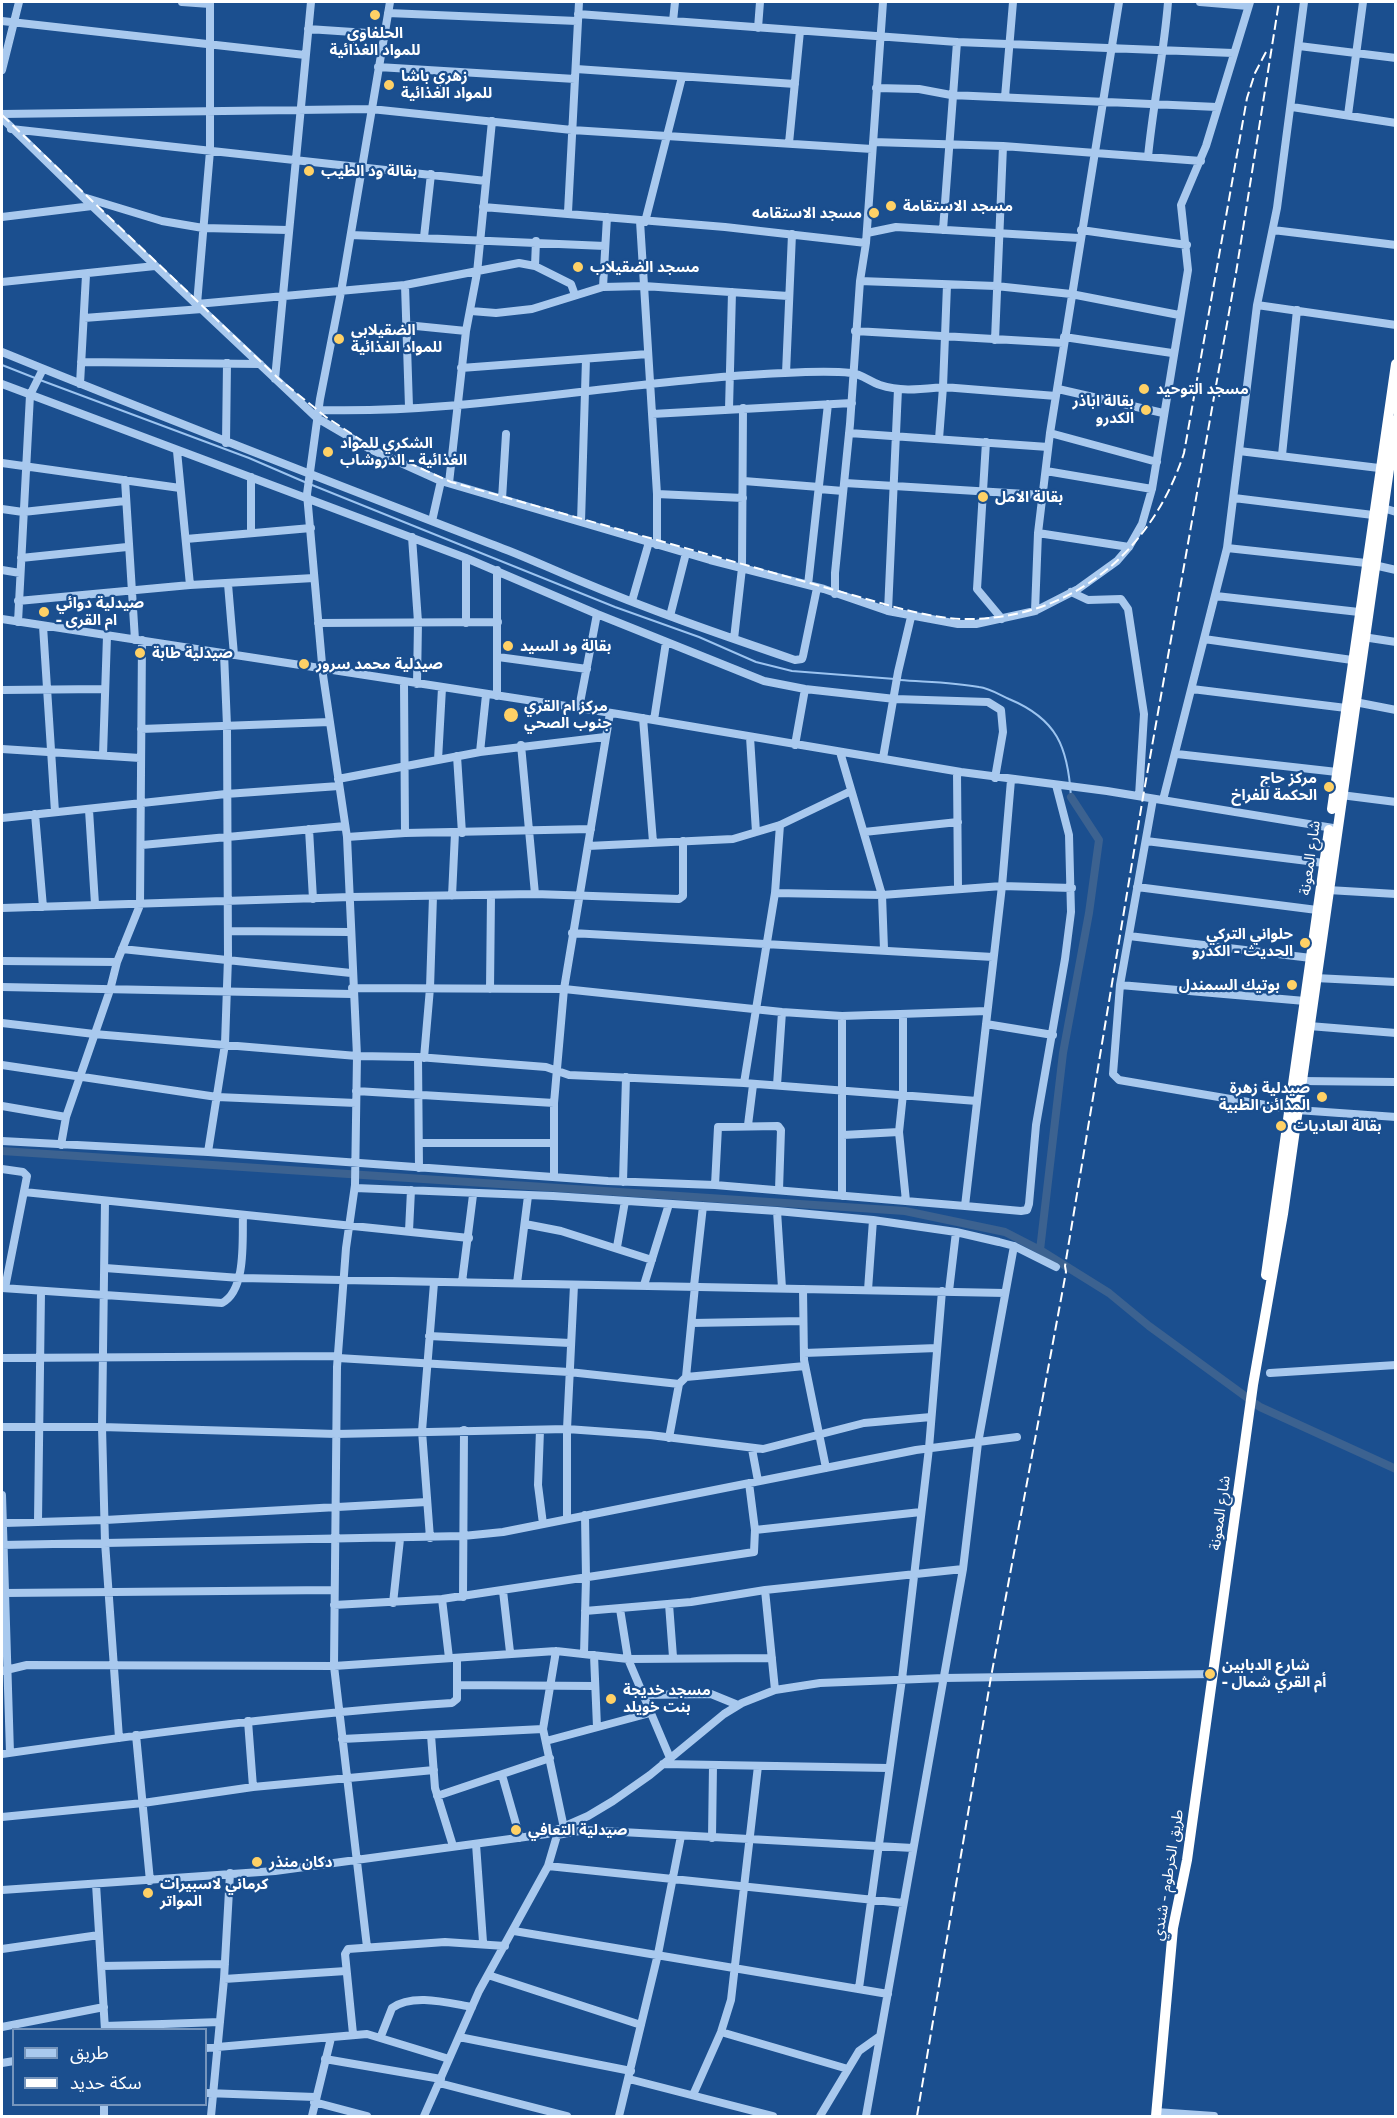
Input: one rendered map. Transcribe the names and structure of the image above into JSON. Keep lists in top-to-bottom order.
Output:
{
  "streets": {
    "highway": ["شارع المعونة", "طريق الخرطوم - شندي"]
  },
  "crossings": [
    ["شارع المعونة", "طريق الخرطوم - شندي"]
  ],
  "places": [
    "الحلفاوي للمواد الغذائية",
    "زهري باشا للمواد الغذائية",
    "بقالة ود الطيب",
    "مسجد الاستقامة",
    "مسجد الاستقامه",
    "مسجد الضقيلاب",
    "الضقيلابي للمواد الغذائية",
    "مسجد التوحيد",
    "بقالة اباذر الكدرو",
    "الشكري للمواد الغذائية - الدروشاب",
    "بقالة الامل",
    "صيدلية دوائي - ام القرى",
    "بقالة ود السيد",
    "صيدلية طابة",
    "صيدلية محمد سرور",
    "مركز ام القري جنوب الصحي",
    "مركز حاج الحكمة للفراخ",
    "حلواني التركي الحديث - الكدرو",
    "بوتيك السمندل",
    "صيدلية زهرة المدائن الطبية",
    "بقالة العاديات",
    "شارع الدبابين - أم القري شمال",
    "مسجد خديجة بنت خويلد",
    "صيدلية التعافي",
    "دكان منذر",
    "كرماني لاسبيرات المواتر"
  ],
  "legend": ["طريق", "سكة حديد"]
}
